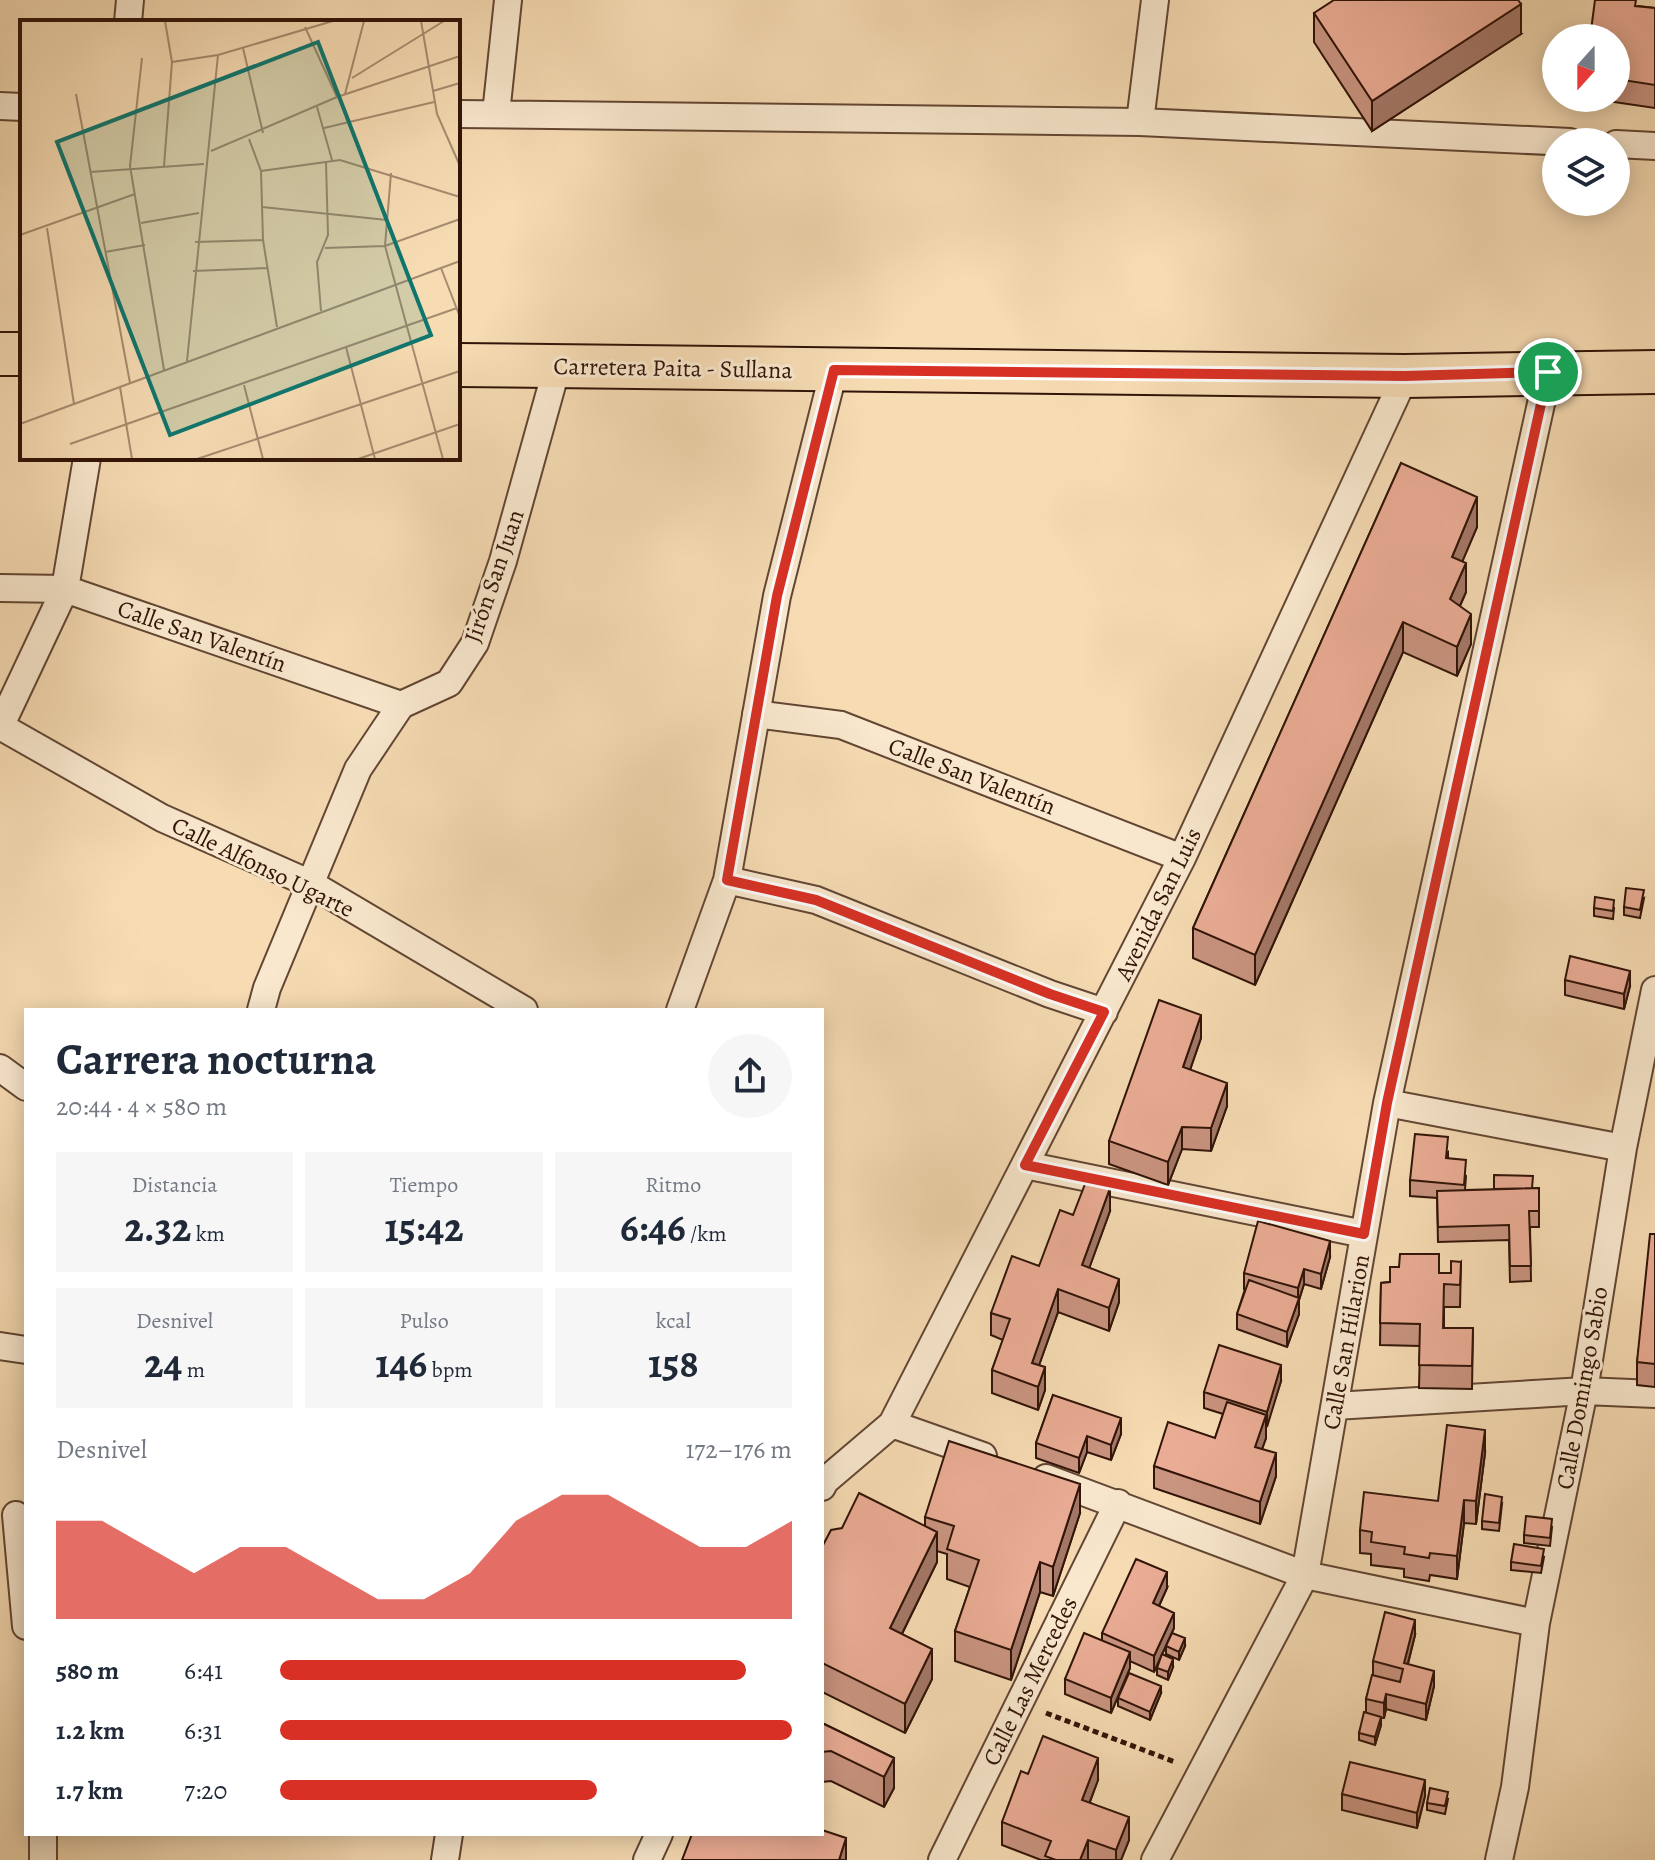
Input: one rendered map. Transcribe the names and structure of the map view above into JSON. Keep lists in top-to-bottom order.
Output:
{
  "streets": {
    "main road": ["Carretera Paita - Sullana"],
    "street": [
      "Jirón San Juan",
      "Calle San Valentín",
      "Calle Alfonso Ugarte",
      "Avenida San Luis",
      "Calle San Hilarion",
      "Calle Domingo Sabio",
      "Calle Las Mercedes"
    ]
  },
  "crossings": [
    ["Carretera Paita - Sullana", "Jirón San Juan"],
    ["Carretera Paita - Sullana", "Avenida San Luis"],
    ["Carretera Paita - Sullana", "Calle San Hilarion"],
    ["Jirón San Juan", "Calle San Valentín"],
    ["Calle San Valentín", "Avenida San Luis"]
  ],
  "north": "bottom",
  "page": {
    "heading": ["Carrera nocturna", "20:44 · 4 × 580 m"],
    "stats": [
      ["Distancia", "2.32 km"],
      ["Tiempo", "15:42"],
      ["Ritmo", "6:46 /km"],
      ["Desnivel", "24 m"],
      ["Pulso", "146 bpm"],
      ["kcal", "158"]
    ],
    "chart": ["Desnivel", "172–176 m"],
    "list": [
      {
        "name": "580 m",
        "note": "6:41"
      },
      {
        "name": "1.2 km",
        "note": "6:31"
      },
      {
        "name": "1.7 km",
        "note": "7:20"
      }
    ]
  }
}
